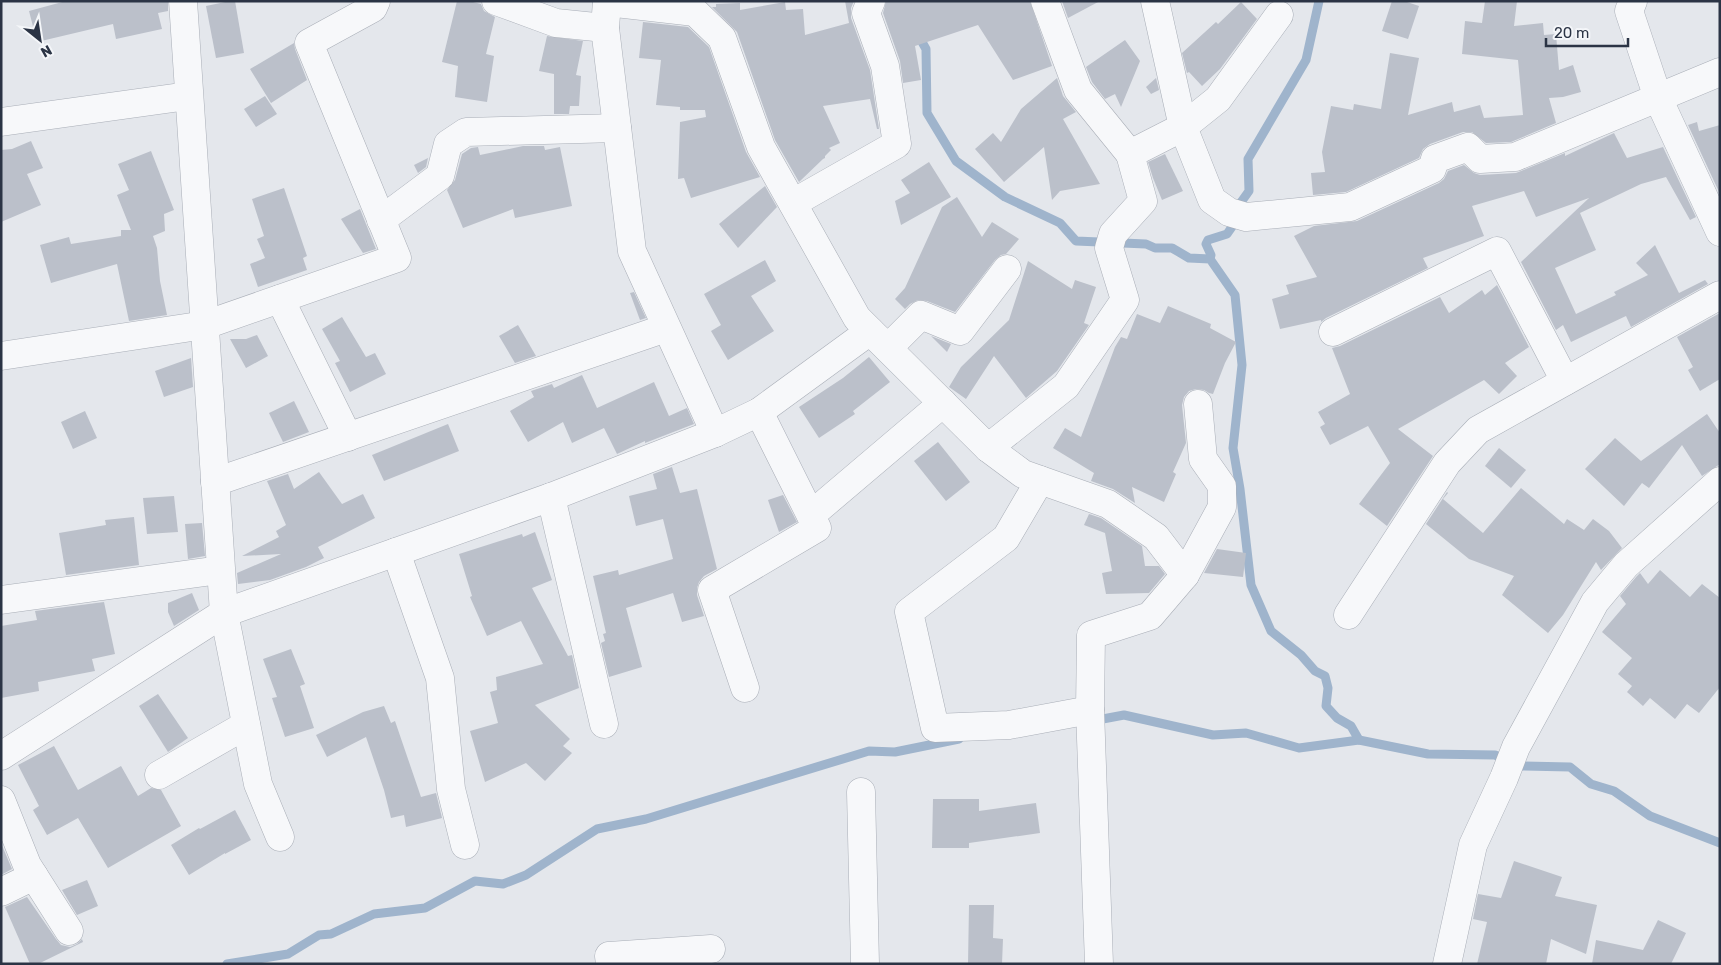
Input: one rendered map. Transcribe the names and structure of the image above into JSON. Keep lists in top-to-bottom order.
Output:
{
  "scale_bar": "20 m",
  "north": "bottom right"
}
